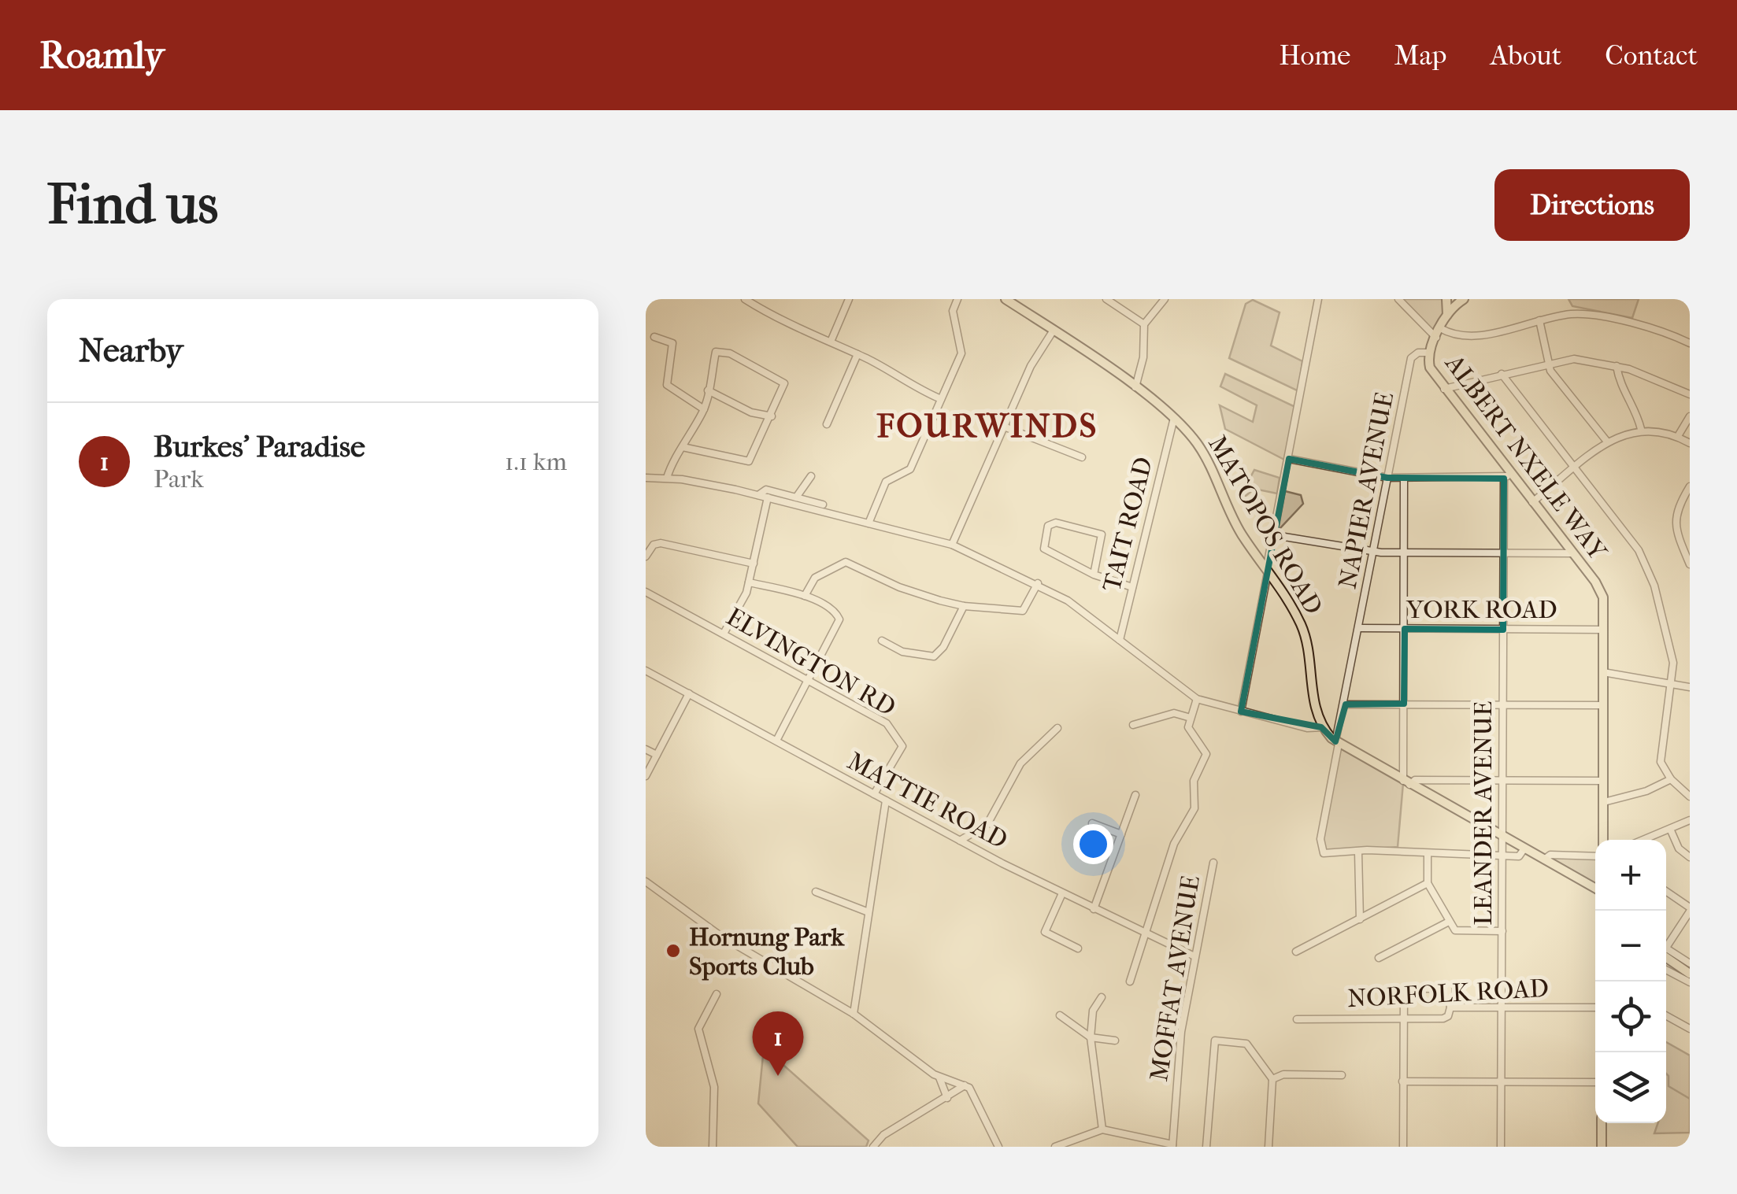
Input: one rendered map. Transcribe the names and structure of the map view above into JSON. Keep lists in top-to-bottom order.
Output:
{
  "streets": {
    "main road": ["ALBERT NXELE WAY", "MATOPOS ROAD"],
    "street": [
      "NAPIER AVENUE",
      "TAIT ROAD",
      "YORK ROAD",
      "ELVINGTON RD",
      "MATTIE ROAD",
      "LEANDER AVENUE",
      "MOFFAT AVENUE",
      "NORFOLK ROAD"
    ]
  },
  "crossings": [
    ["ALBERT NXELE WAY", "NAPIER AVENUE"],
    ["ALBERT NXELE WAY", "YORK ROAD"],
    ["ALBERT NXELE WAY", "LEANDER AVENUE"],
    ["NAPIER AVENUE", "MATOPOS ROAD"],
    ["NAPIER AVENUE", "YORK ROAD"],
    ["TAIT ROAD", "MATOPOS ROAD"],
    ["MATOPOS ROAD", "LEANDER AVENUE"],
    ["YORK ROAD", "LEANDER AVENUE"],
    ["ELVINGTON RD", "MATTIE ROAD"],
    ["MATTIE ROAD", "MOFFAT AVENUE"],
    ["LEANDER AVENUE", "NORFOLK ROAD"]
  ],
  "districts": ["FOURWINDS"],
  "places": ["Hornung Park Sports Club"],
  "page": {
    "header": "Roamly",
    "nav": [
      "Home",
      "Map",
      "About",
      "Contact"
    ],
    "buttons": "Directions",
    "title": "Find us",
    "heading": "Nearby",
    "list": [
      {
        "mark": "1",
        "name": "Burkes' Paradise",
        "note": "Park",
        "value": "1.1 km"
      }
    ],
    "map_buttons": ["+", "−"],
    "pins": "1"
  }
}
